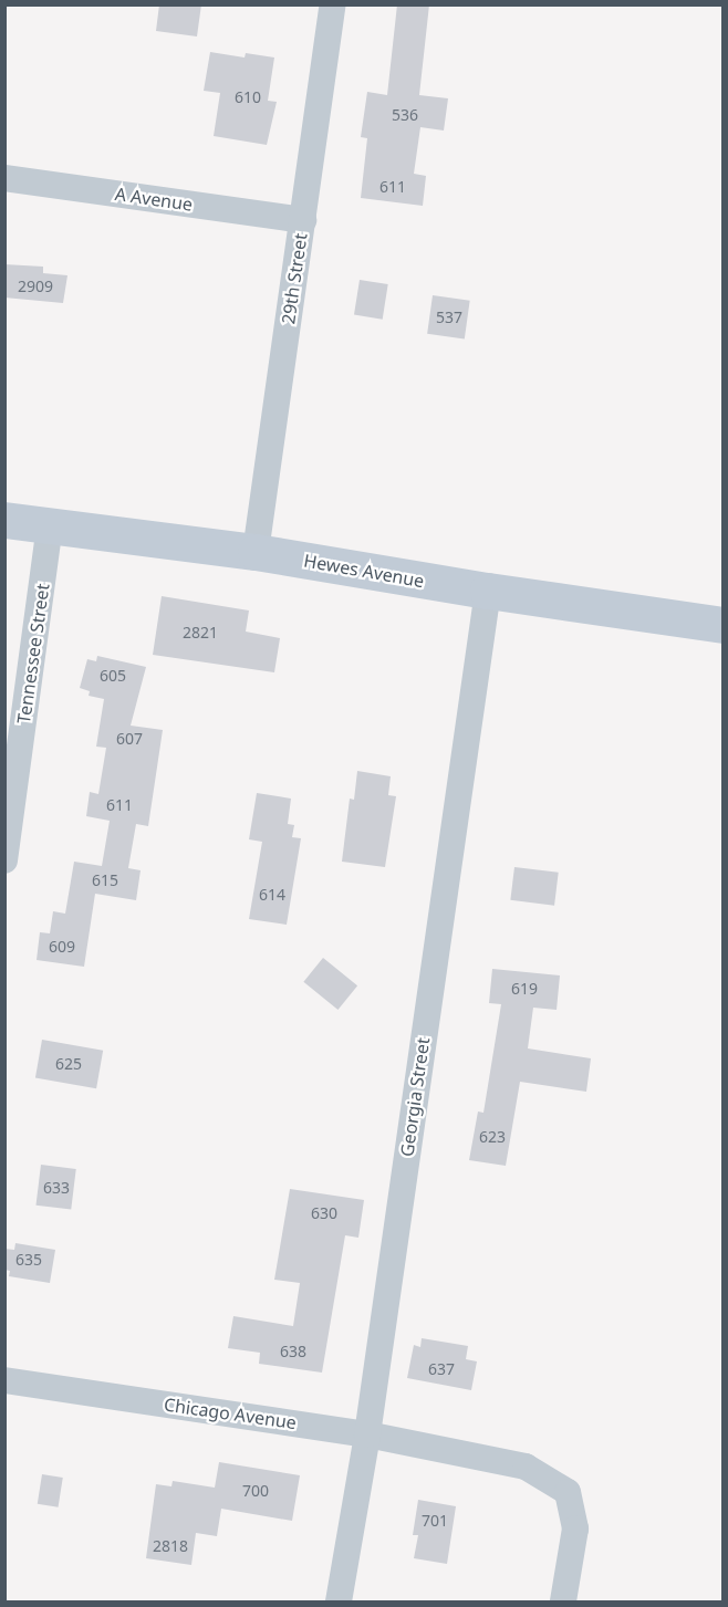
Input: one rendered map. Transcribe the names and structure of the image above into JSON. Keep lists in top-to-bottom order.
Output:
{
  "streets": {
    "main road": ["Hewes Avenue"],
    "street": [
      "A Avenue",
      "29th Street",
      "Tennessee Street",
      "Georgia Street",
      "Chicago Avenue"
    ]
  },
  "crossings": [
    ["A Avenue", "29th Street"],
    ["29th Street", "Hewes Avenue"],
    ["Hewes Avenue", "Tennessee Street"],
    ["Hewes Avenue", "Georgia Street"],
    ["Georgia Street", "Chicago Avenue"]
  ],
  "house_numbers": [
    "610",
    "536",
    "611",
    "2909",
    "537",
    "2821",
    "605",
    "607",
    "611",
    "615",
    "614",
    "609",
    "619",
    "625",
    "623",
    "633",
    "630",
    "635",
    "638",
    "637",
    "700",
    "701",
    "2818"
  ]
}
